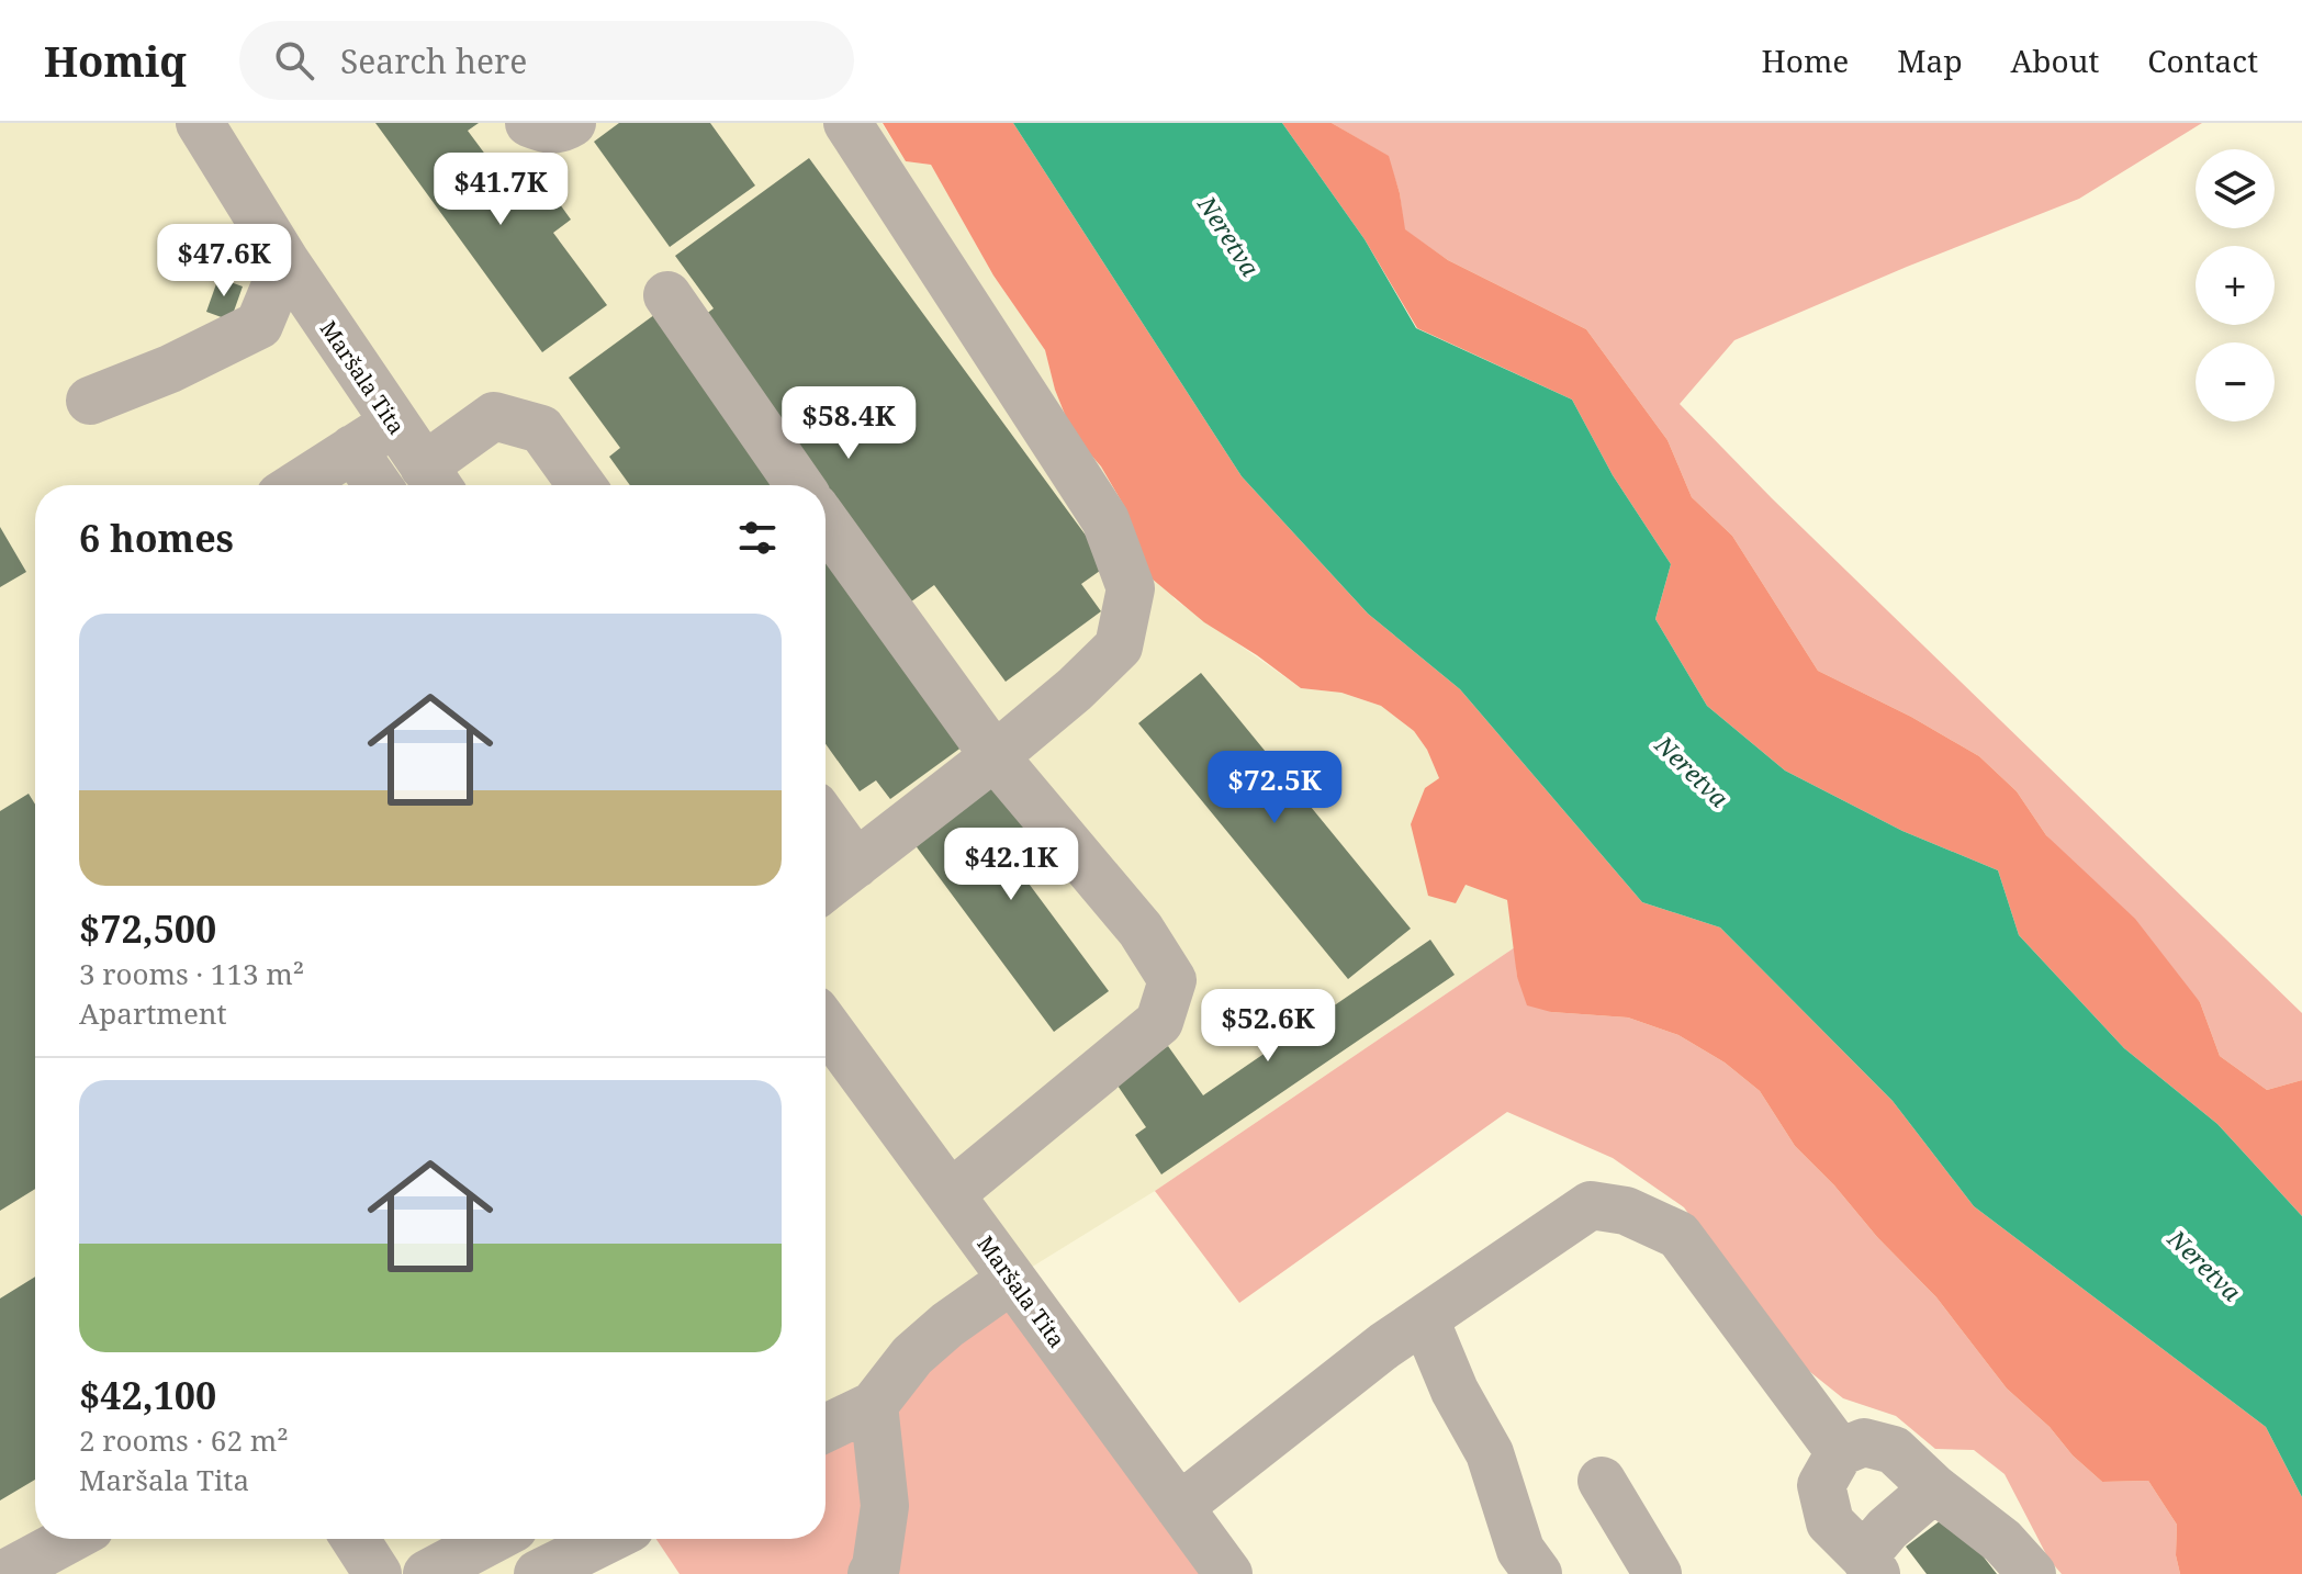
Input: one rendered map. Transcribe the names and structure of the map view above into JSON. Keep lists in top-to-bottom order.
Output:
{
  "streets": {
    "street": ["Maršala Tita"]
  },
  "water": ["Neretva"],
  "page": {
    "header": "Homiq",
    "search": "Search here",
    "nav": [
      "Home",
      "Map",
      "About",
      "Contact"
    ],
    "map_buttons": ["+", "−"],
    "price": [
      "$41.7K",
      "$47.6K",
      "$58.4K",
      "$72.5K",
      "$42.1K",
      "$52.6K"
    ],
    "heading": "6 homes",
    "list": [
      {
        "name": "$72,500",
        "note": "3 rooms · 113 m² · Apartment"
      },
      {
        "name": "$42,100",
        "note": "2 rooms · 62 m² · Maršala Tita"
      }
    ]
  }
}
